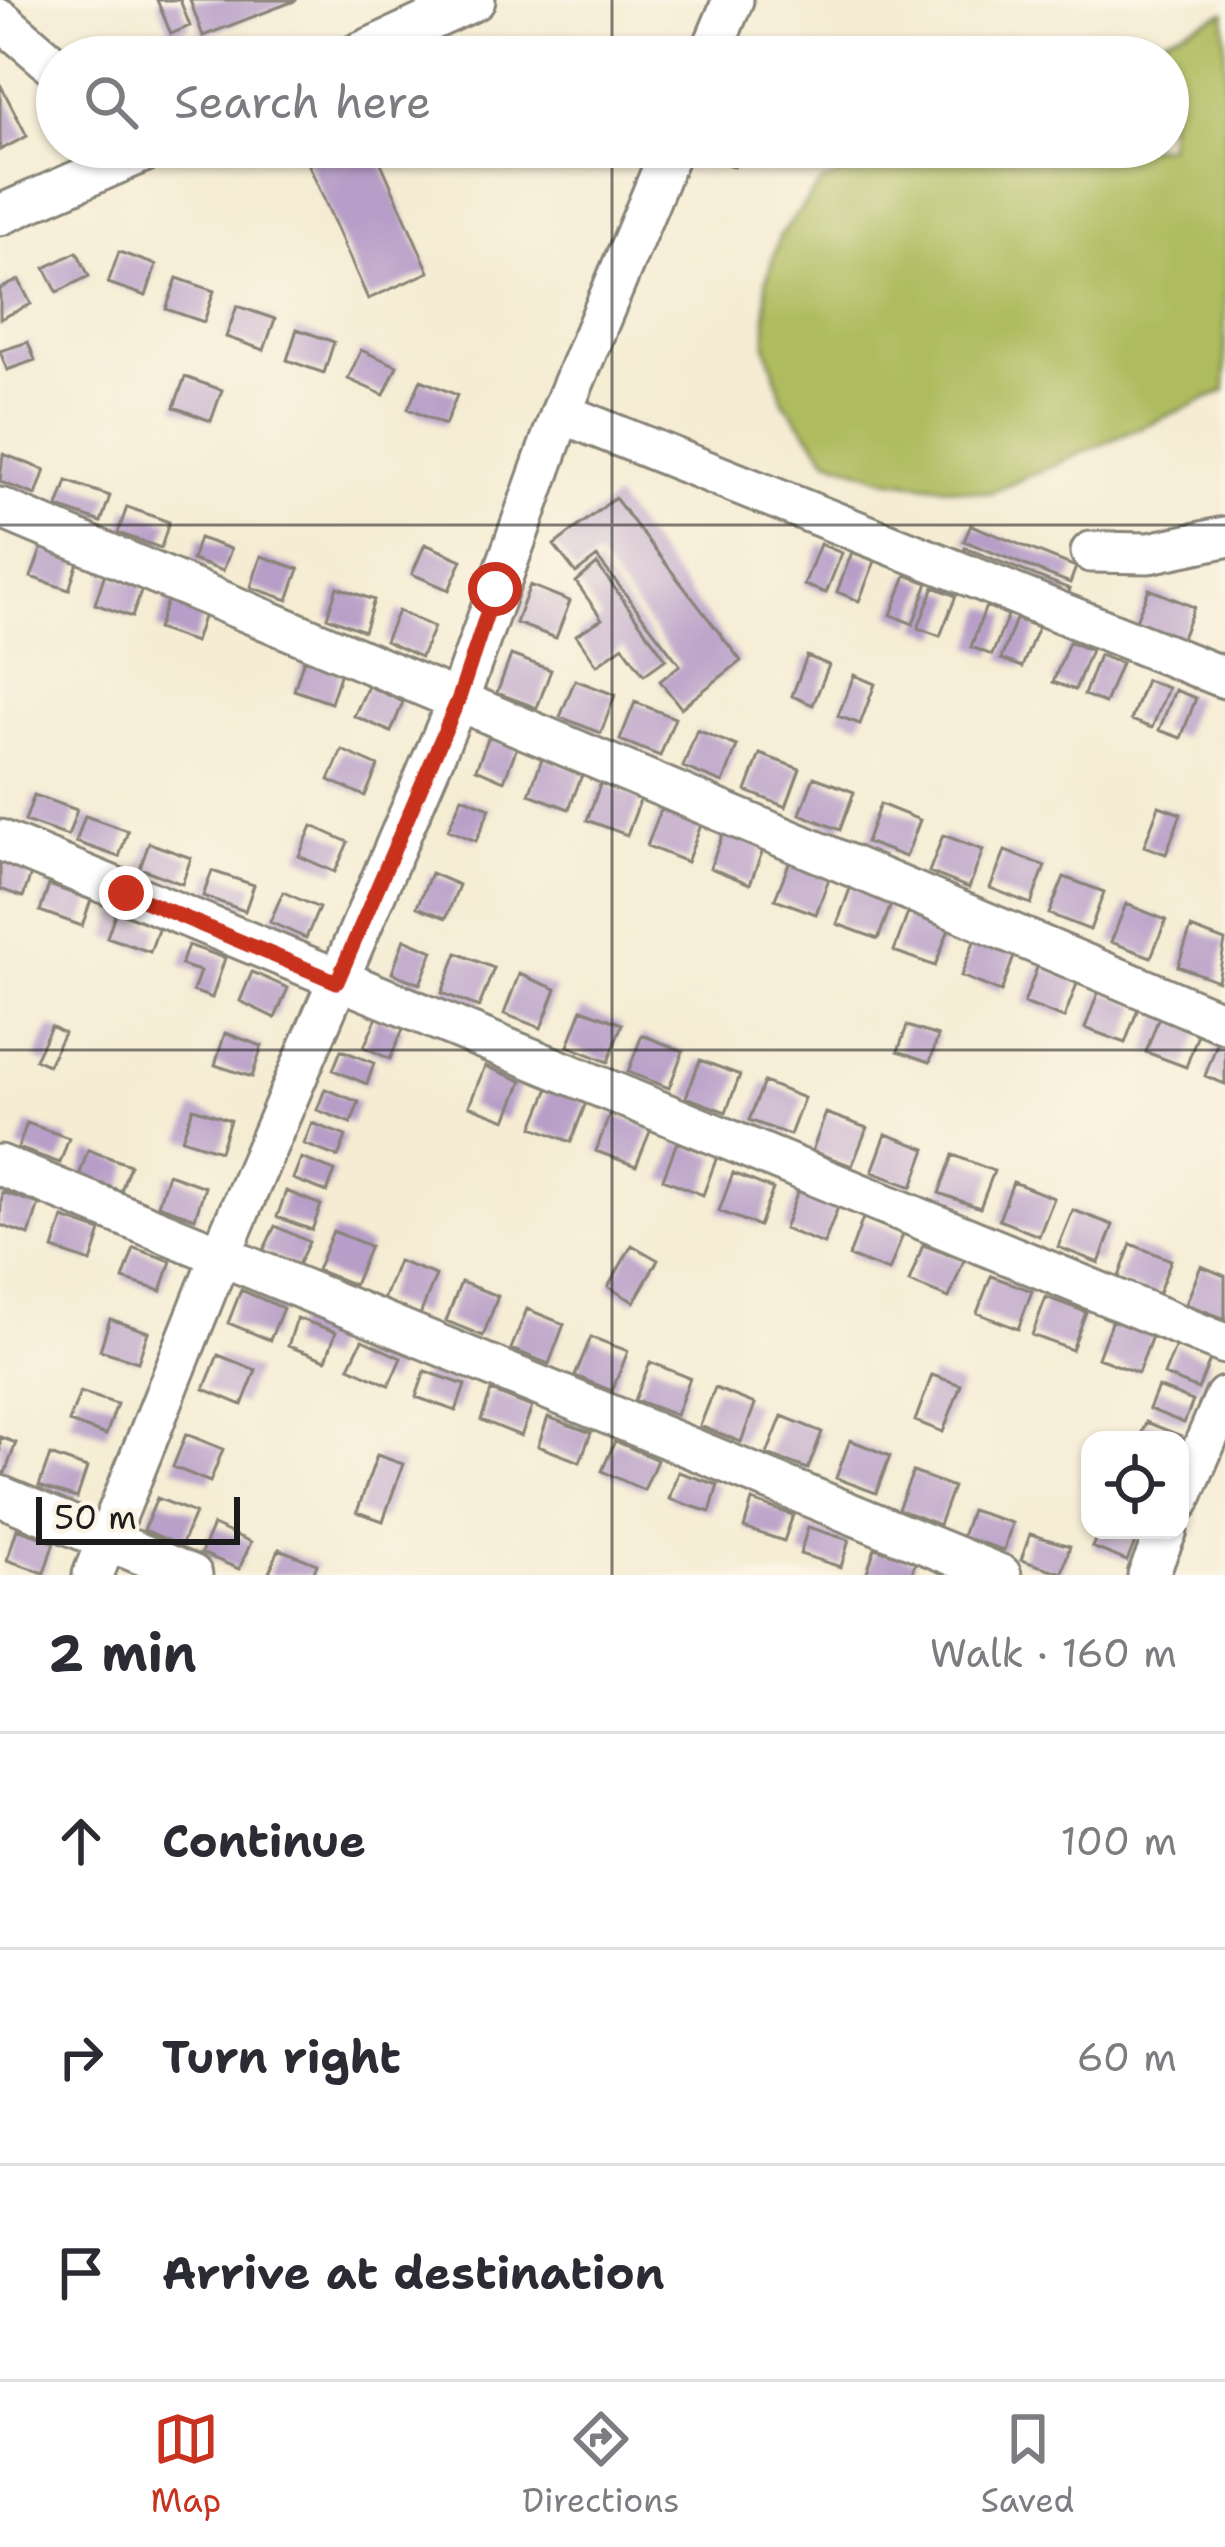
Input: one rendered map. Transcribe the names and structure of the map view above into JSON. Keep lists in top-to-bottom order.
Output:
{
  "scale_bar": "50 m",
  "page": {
    "search": "Search here",
    "scale": "50 m",
    "heading": ["2 min", "Walk · 160 m"],
    "list": [
      ["Continue", "100 m"],
      ["Turn right", "60 m"],
      "Arrive at destination"
    ],
    "nav": ["Map", "Directions", "Saved"]
  }
}
